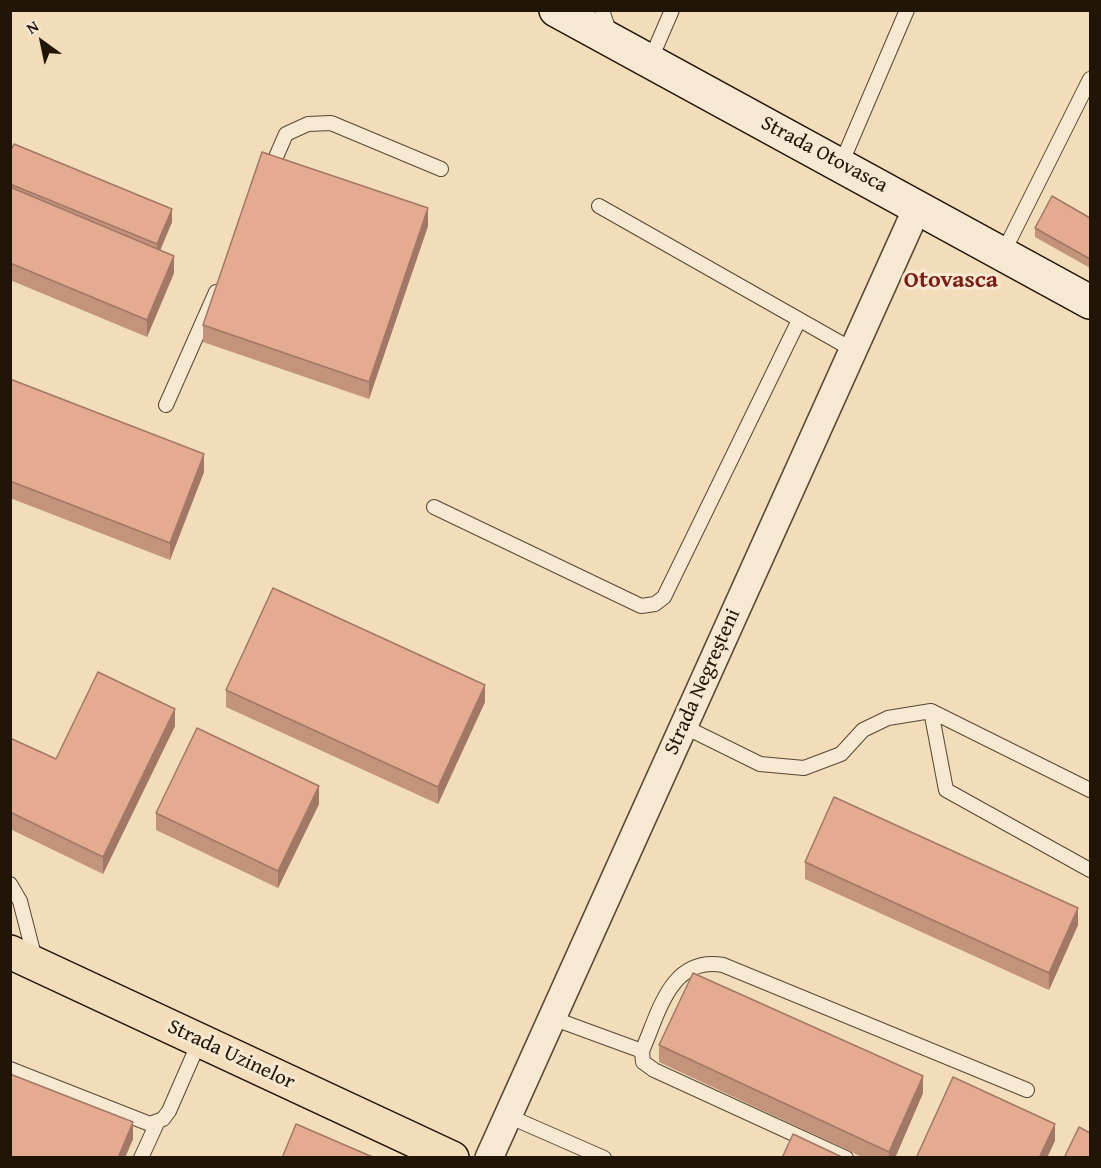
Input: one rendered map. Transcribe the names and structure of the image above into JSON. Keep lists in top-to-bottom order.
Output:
{
  "streets": {
    "main road": ["Strada Uzinelor"],
    "street": ["Strada Otovasca", "Strada Negreșteni"]
  },
  "crossings": [
    ["Strada Otovasca", "Strada Negreșteni"]
  ],
  "districts": ["Otovasca"],
  "north": "top left"
}
